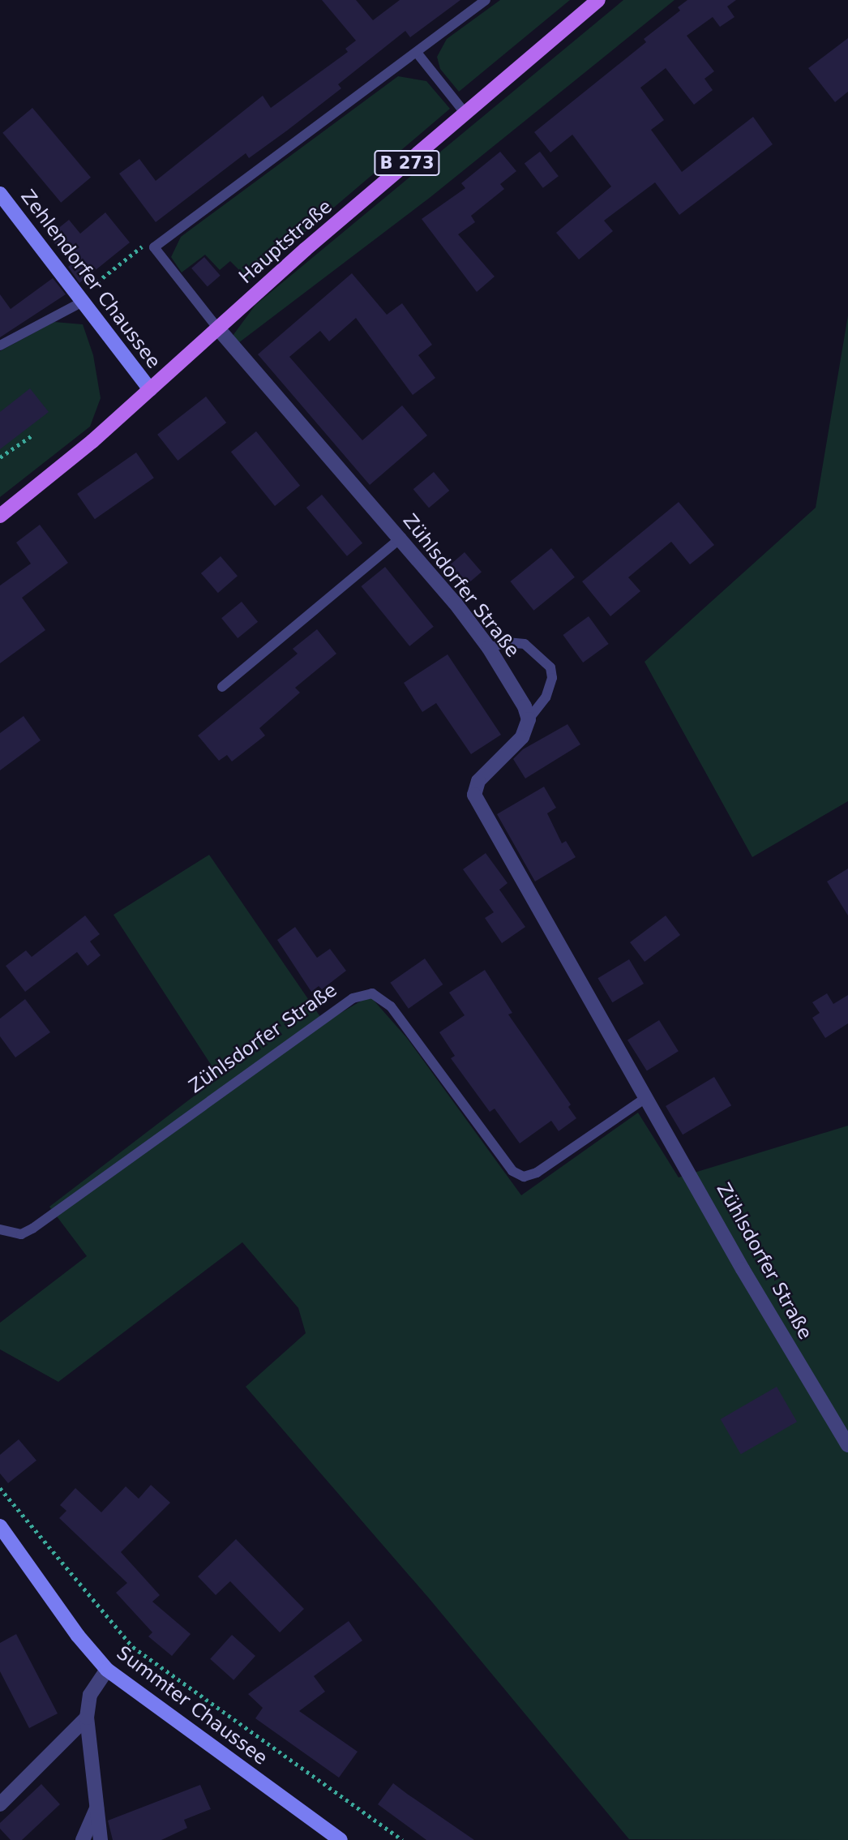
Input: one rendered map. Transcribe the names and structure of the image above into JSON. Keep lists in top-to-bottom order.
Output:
{
  "streets": {
    "main road": [
      "B 273",
      "Hauptstraße",
      "Zehlendorfer Chaussee",
      "Summter Chaussee"
    ],
    "street": ["Zühlsdorfer Straße"]
  },
  "crossings": [
    ["Hauptstraße", "Zehlendorfer Chaussee"],
    ["Hauptstraße", "Zühlsdorfer Straße"]
  ]
}
